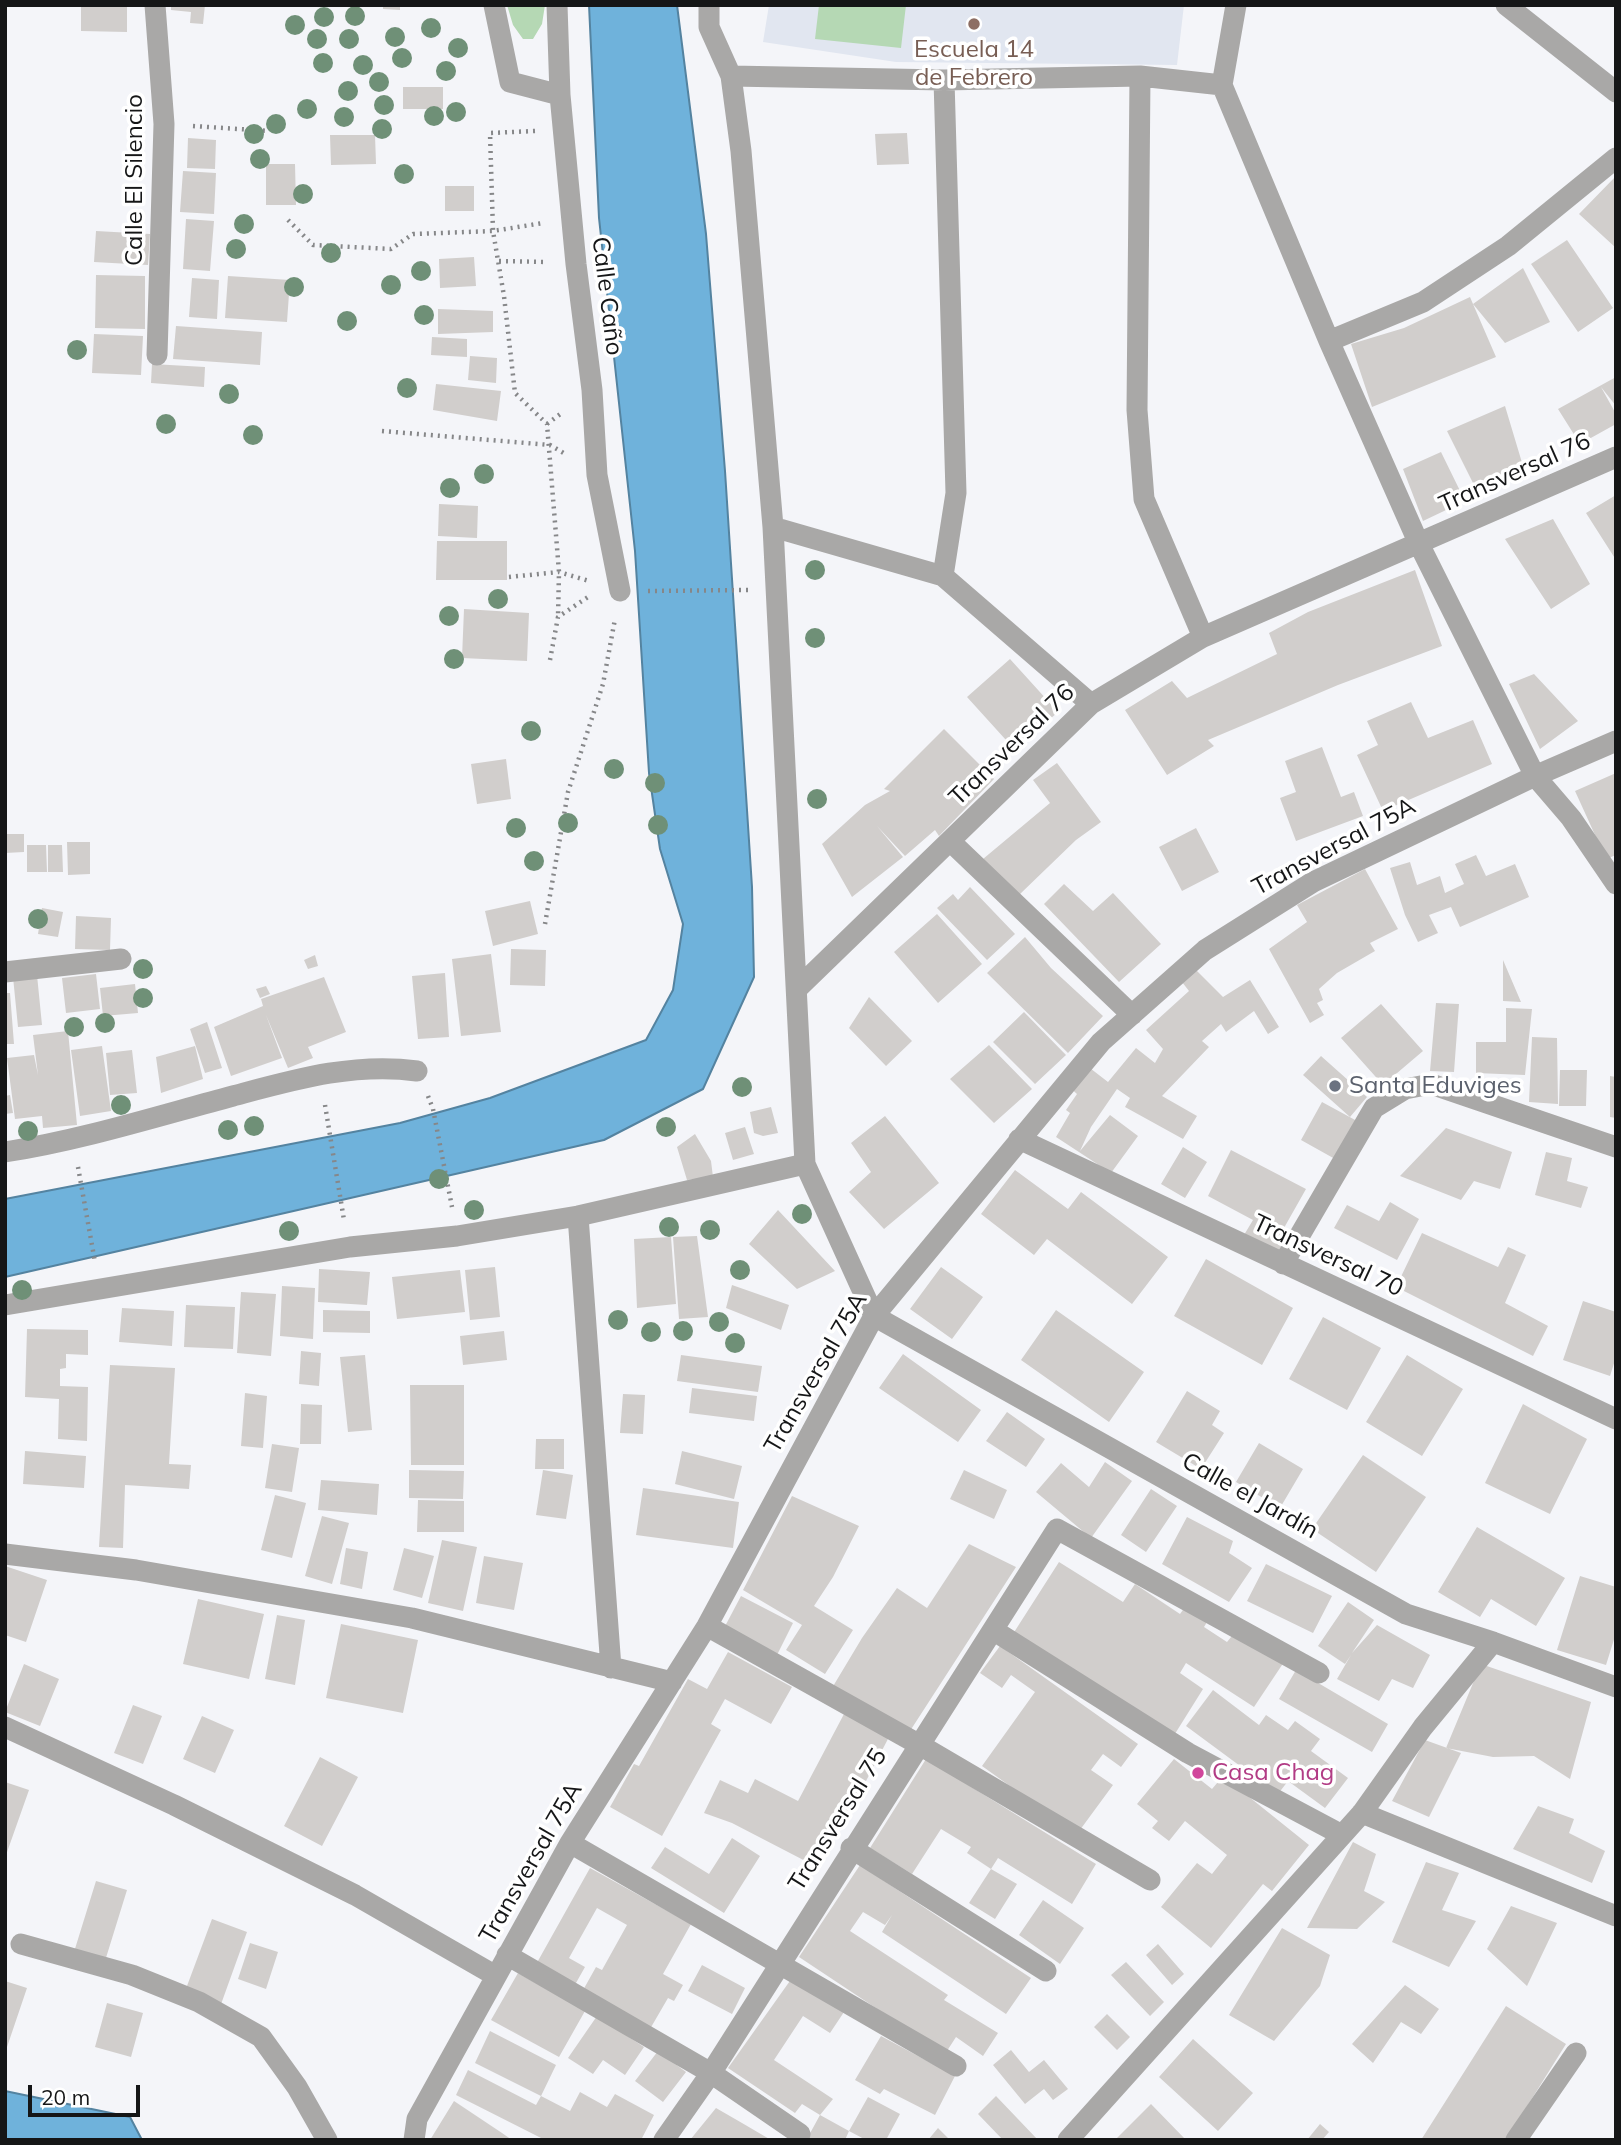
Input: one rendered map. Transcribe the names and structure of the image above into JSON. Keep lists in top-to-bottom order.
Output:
{
  "streets": {
    "street": [
      "Calle El Silencio",
      "Calle Caño",
      "Transversal 76",
      "Transversal 75A",
      "Transversal 70",
      "Calle el Jardín",
      "Transversal 75"
    ]
  },
  "crossings": [
    ["Transversal 75A", "Transversal 70"],
    ["Transversal 75A", "Calle el Jardín"]
  ],
  "places": ["Escuela 14 de Febrero", "Santa Eduviges", "Casa Chag"],
  "scale_bar": "20 m"
}
